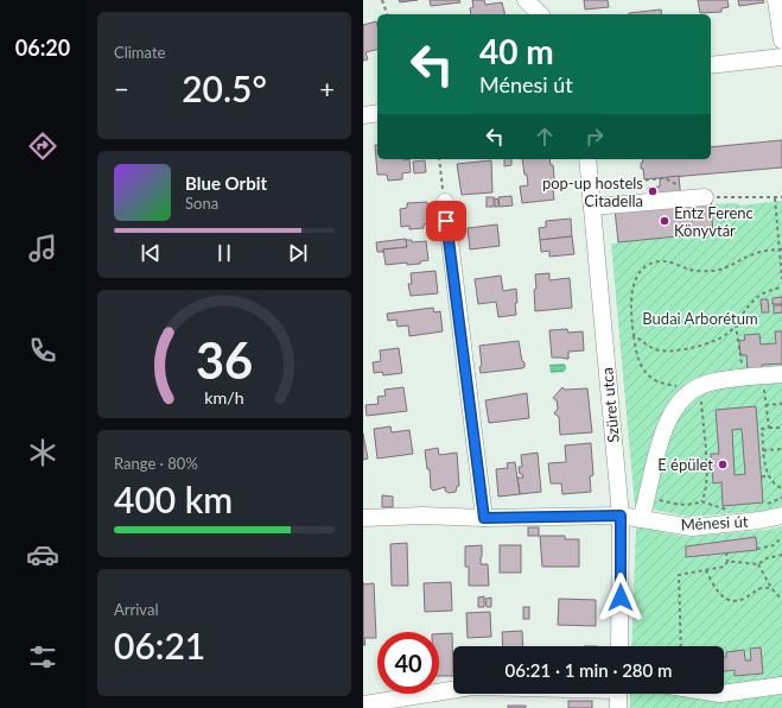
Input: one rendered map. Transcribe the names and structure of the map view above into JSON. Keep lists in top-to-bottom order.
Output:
{
  "streets": {
    "street": ["Szüret utca", "Ménesi út"]
  },
  "crossings": [
    ["Szüret utca", "Ménesi út"]
  ],
  "parks": ["Budai Arborétum"],
  "places": ["pop-up hostels Citadella", "Entz Ferenc Könyvtár", "E épület"],
  "page": {
    "tabs": "06:20",
    "tile": [
      "Climate",
      ["Range · 80%", "400 km"],
      ["Arrival", "06:21"]
    ],
    "turn": ["40 m", "Ménesi út"],
    "heat": ["−", "20.5°", "+"],
    "song": ["Blue Orbit", "Sona"],
    "limit": "40",
    "trip": "06:21 · 1 min · 280 m",
    "gauge": ["36", "km/h"]
  }
}
